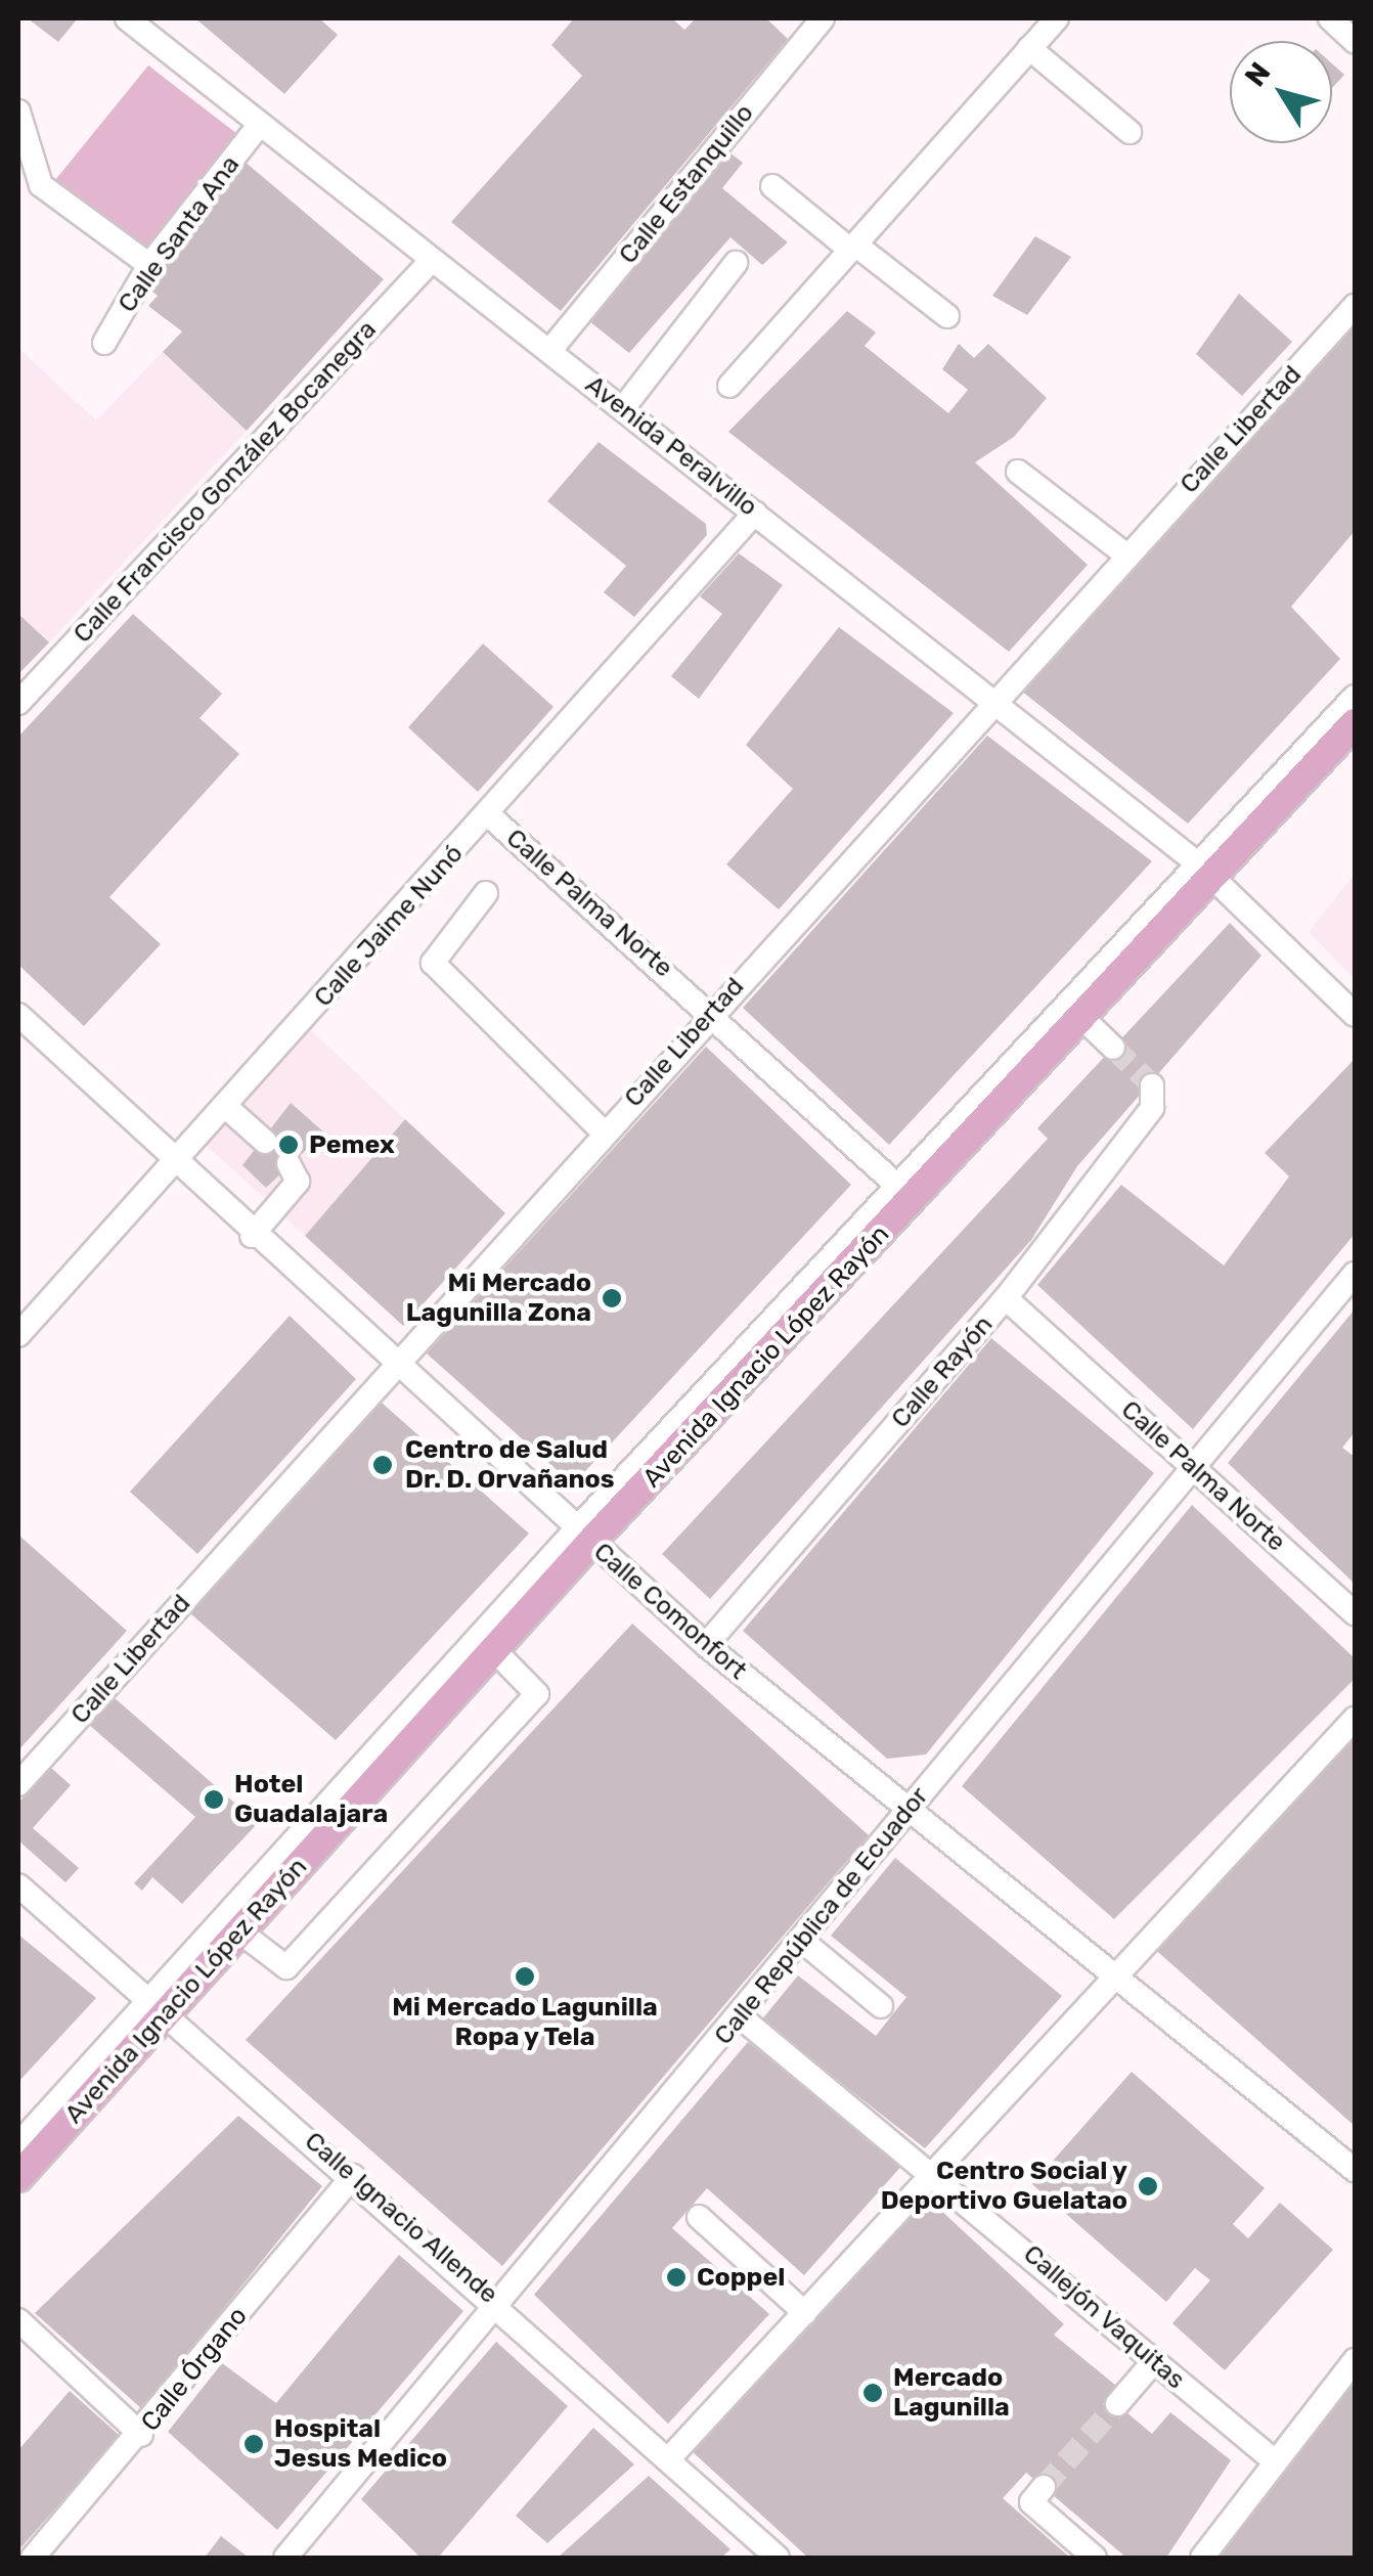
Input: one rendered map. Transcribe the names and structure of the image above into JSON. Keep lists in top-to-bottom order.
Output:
{
  "streets": {
    "main road": ["Avenida Ignacio López Rayón"],
    "street": [
      "Calle Estanquillo",
      "Calle Santa Ana",
      "Calle Libertad",
      "Avenida Peralvillo",
      "Calle Francisco González Bocanegra",
      "Calle Palma Norte",
      "Calle Jaime Nunó",
      "Calle Rayón",
      "Calle Comonfort",
      "Calle República de Ecuador",
      "Calle Ignacio Allende",
      "Callejón Vaquitas",
      "Calle Órgano"
    ]
  },
  "crossings": [
    ["Calle Estanquillo", "Avenida Peralvillo"],
    ["Calle Santa Ana", "Avenida Peralvillo"],
    ["Calle Libertad", "Avenida Peralvillo"],
    ["Calle Libertad", "Calle Palma Norte"],
    ["Calle Libertad", "Calle Comonfort"],
    ["Avenida Peralvillo", "Calle Francisco González Bocanegra"],
    ["Avenida Peralvillo", "Calle Jaime Nunó"],
    ["Avenida Peralvillo", "Avenida Ignacio López Rayón"],
    ["Calle Palma Norte", "Calle Jaime Nunó"],
    ["Calle Palma Norte", "Avenida Ignacio López Rayón"],
    ["Calle Palma Norte", "Calle Rayón"],
    ["Calle Palma Norte", "Calle República de Ecuador"],
    ["Calle Jaime Nunó", "Calle Comonfort"],
    ["Avenida Ignacio López Rayón", "Calle Comonfort"],
    ["Avenida Ignacio López Rayón", "Calle Ignacio Allende"],
    ["Calle Rayón", "Calle Comonfort"],
    ["Calle Comonfort", "Calle República de Ecuador"],
    ["Calle República de Ecuador", "Calle Ignacio Allende"],
    ["Calle República de Ecuador", "Callejón Vaquitas"],
    ["Calle Ignacio Allende", "Calle Órgano"]
  ],
  "places": [
    "Pemex",
    "Mi Mercado Lagunilla Zona",
    "Centro de Salud Dr. D. Orvañanos",
    "Hotel Guadalajara",
    "Mi Mercado Lagunilla Ropa y Tela",
    "Centro Social y Deportivo Guelatao",
    "Coppel",
    "Mercado Lagunilla",
    "Hospital Jesus Medico"
  ],
  "north": "top left"
}
